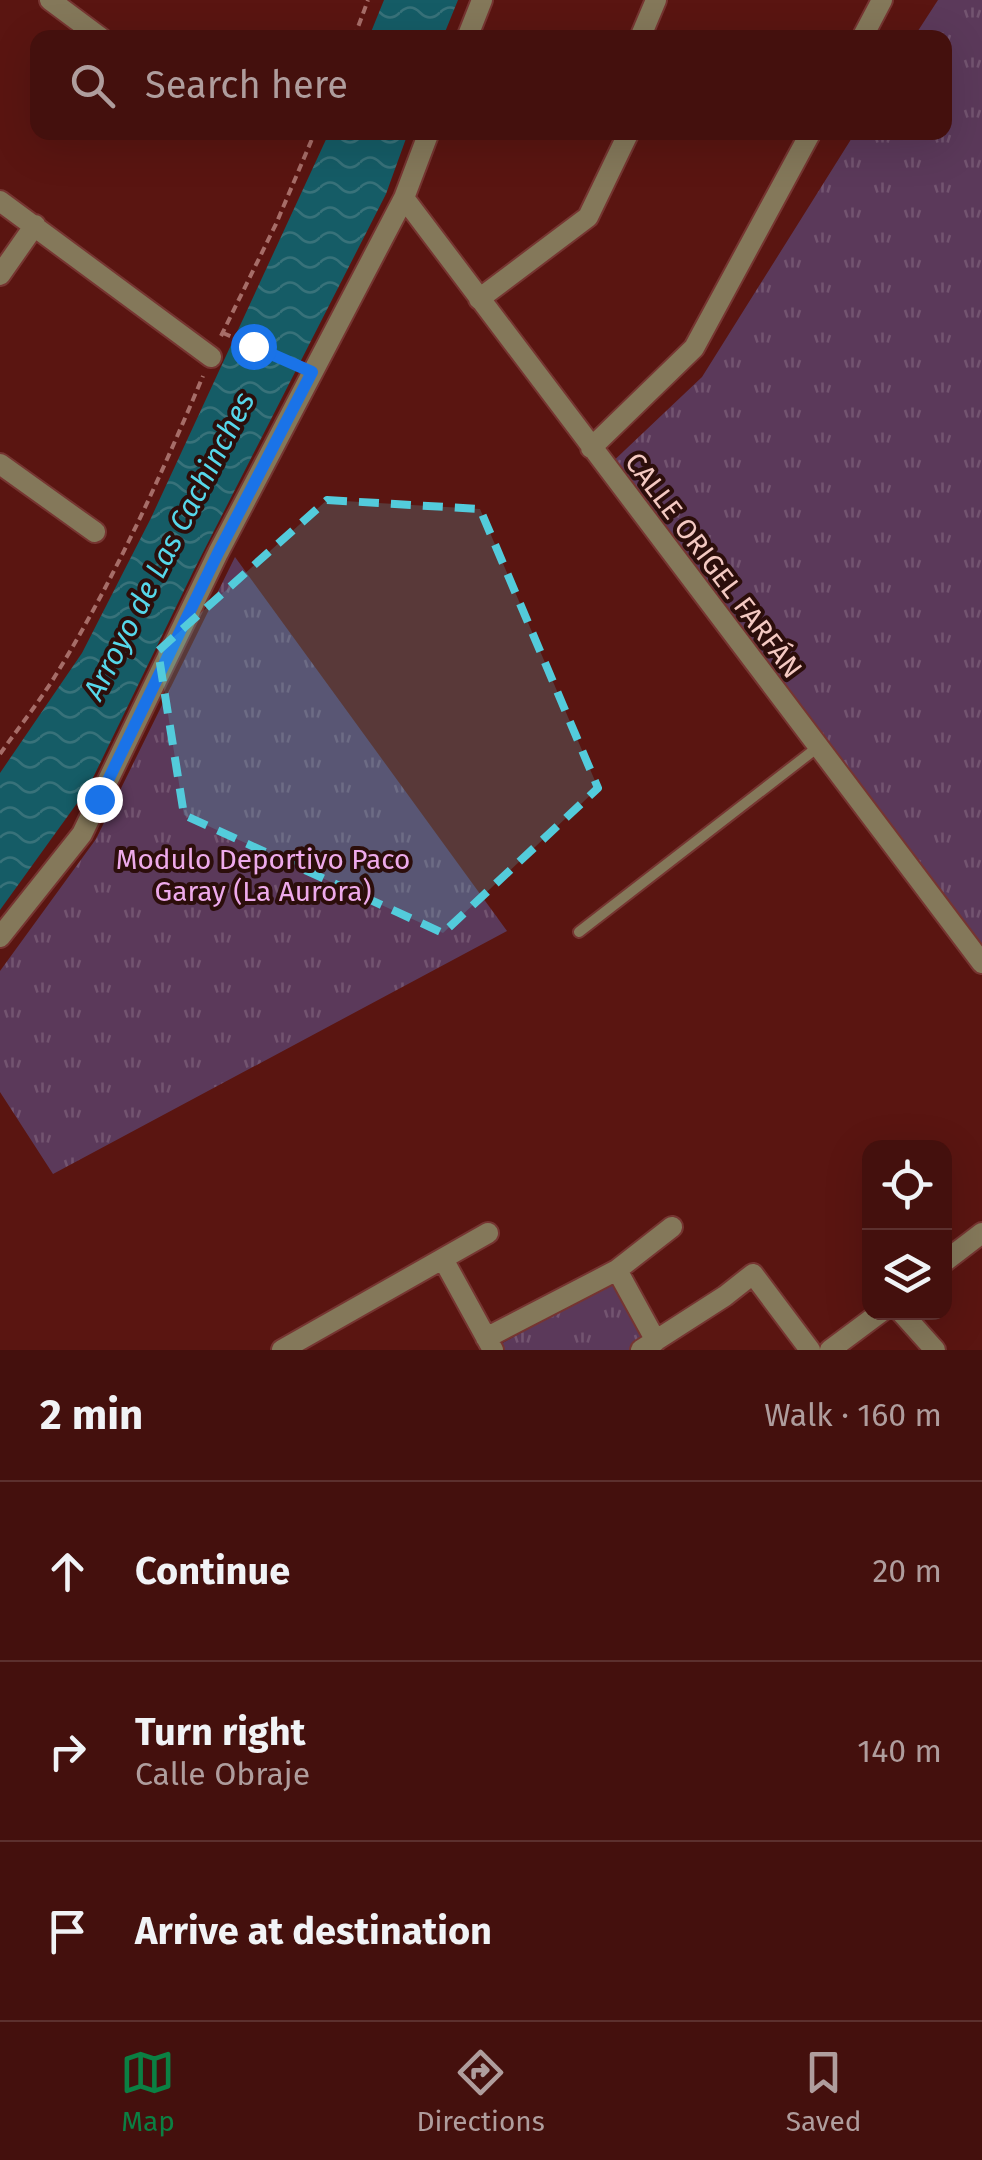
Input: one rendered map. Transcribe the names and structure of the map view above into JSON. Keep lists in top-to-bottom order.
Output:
{
  "streets": {
    "street": ["CALLE ORIGEL FARFÁN"]
  },
  "water": ["Arroyo de Las Cachinches"],
  "parks": ["Modulo Deportivo Paco Garay (La Aurora)"],
  "page": {
    "search": "Search here",
    "heading": ["2 min", "Walk · 160 m"],
    "list": [
      ["Continue", "20 m"],
      ["Turn right", "Calle Obraje", "140 m"],
      "Arrive at destination"
    ],
    "nav": ["Map", "Directions", "Saved"]
  }
}
